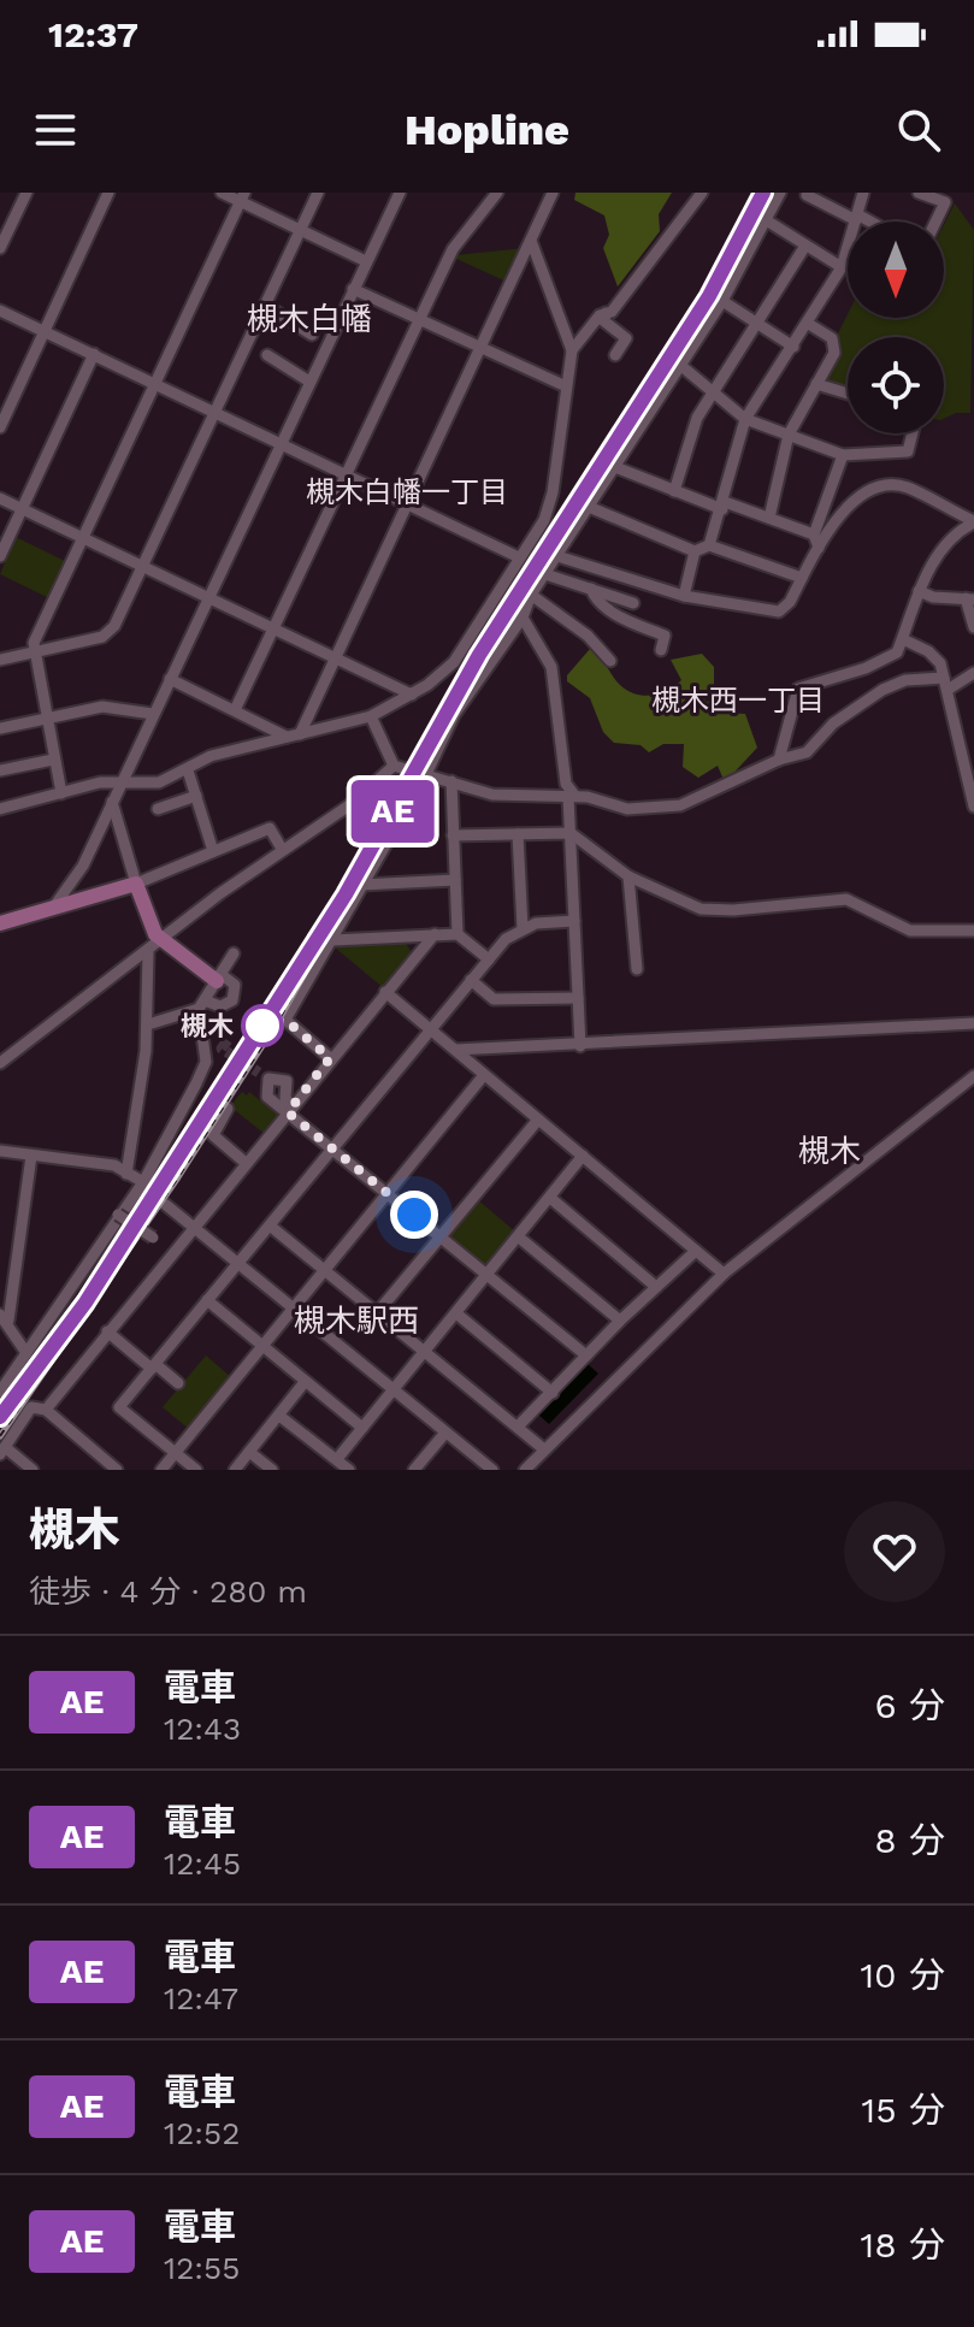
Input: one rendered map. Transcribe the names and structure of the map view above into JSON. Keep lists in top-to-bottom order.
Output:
{
  "districts": [
    "槻木白幡",
    "槻木白幡一丁目",
    "槻木西一丁目",
    "槻木",
    "槻木駅西"
  ],
  "places": ["槻木"],
  "north": "bottom",
  "page": {
    "status": "12:37",
    "header": "Hopline",
    "on_map": "AE",
    "heading": ["槻木", "徒歩 · 4 分 · 280 m"],
    "list": [
      {
        "mark": "AE",
        "name": "電車",
        "note": "12:43",
        "value": "6 分"
      },
      {
        "mark": "AE",
        "name": "電車",
        "note": "12:45",
        "value": "8 分"
      },
      {
        "mark": "AE",
        "name": "電車",
        "note": "12:47",
        "value": "10 分"
      },
      {
        "mark": "AE",
        "name": "電車",
        "note": "12:52",
        "value": "15 分"
      },
      {
        "mark": "AE",
        "name": "電車",
        "note": "12:55",
        "value": "18 分"
      }
    ]
  }
}
